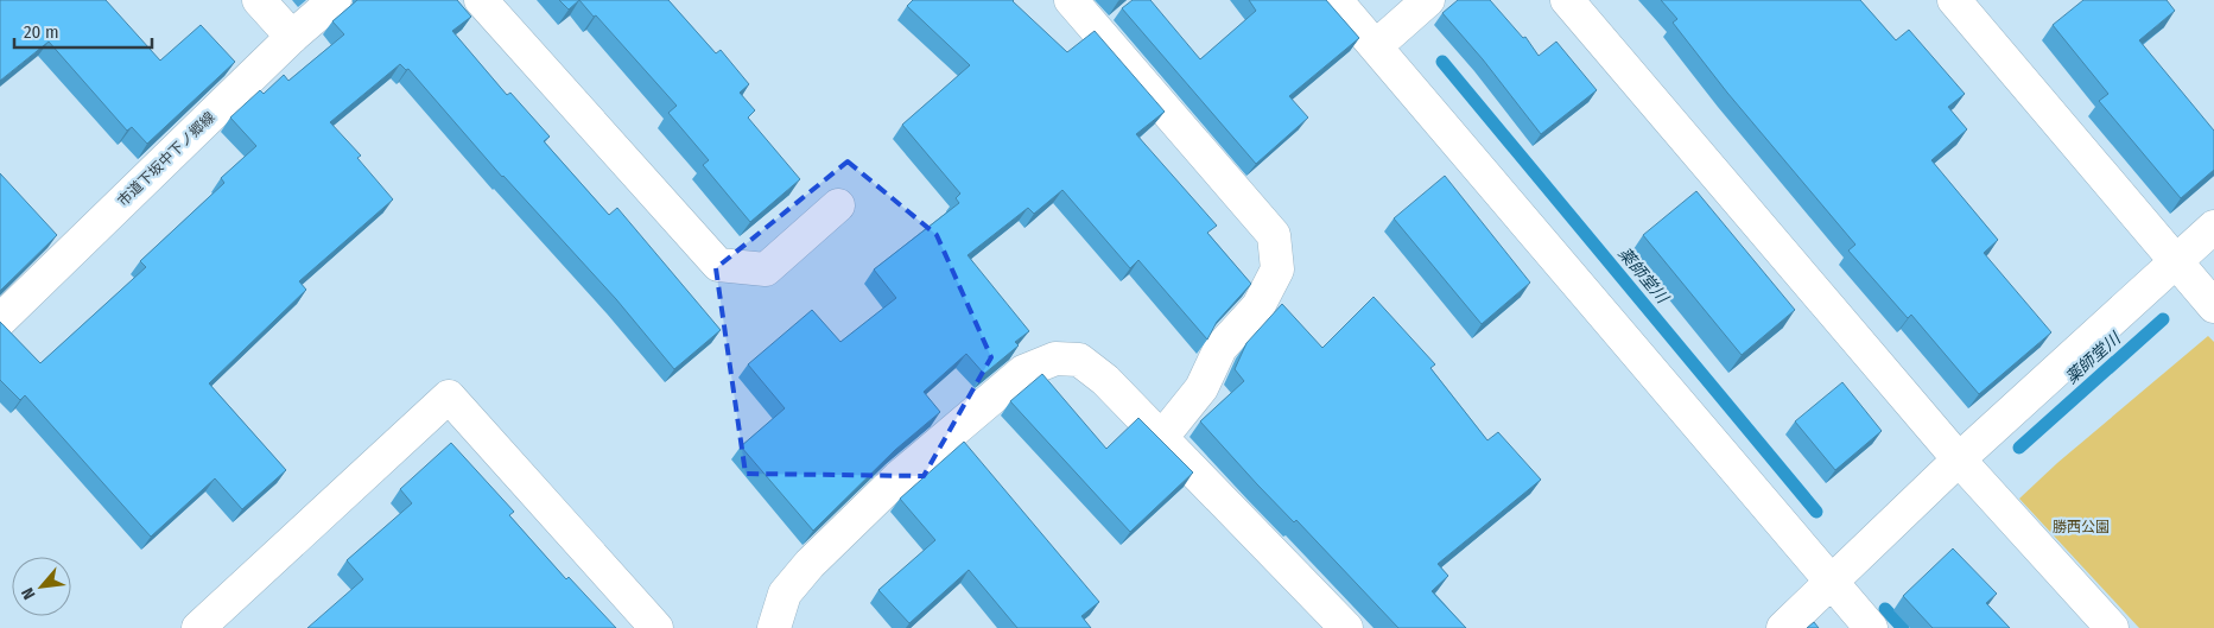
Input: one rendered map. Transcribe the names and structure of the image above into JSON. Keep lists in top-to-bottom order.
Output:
{
  "streets": {
    "street": ["市道下坂中下ノ郷線"]
  },
  "water": ["薬師堂川"],
  "parks": ["勝西公園"],
  "scale_bar": "20 m",
  "north": "bottom left"
}
